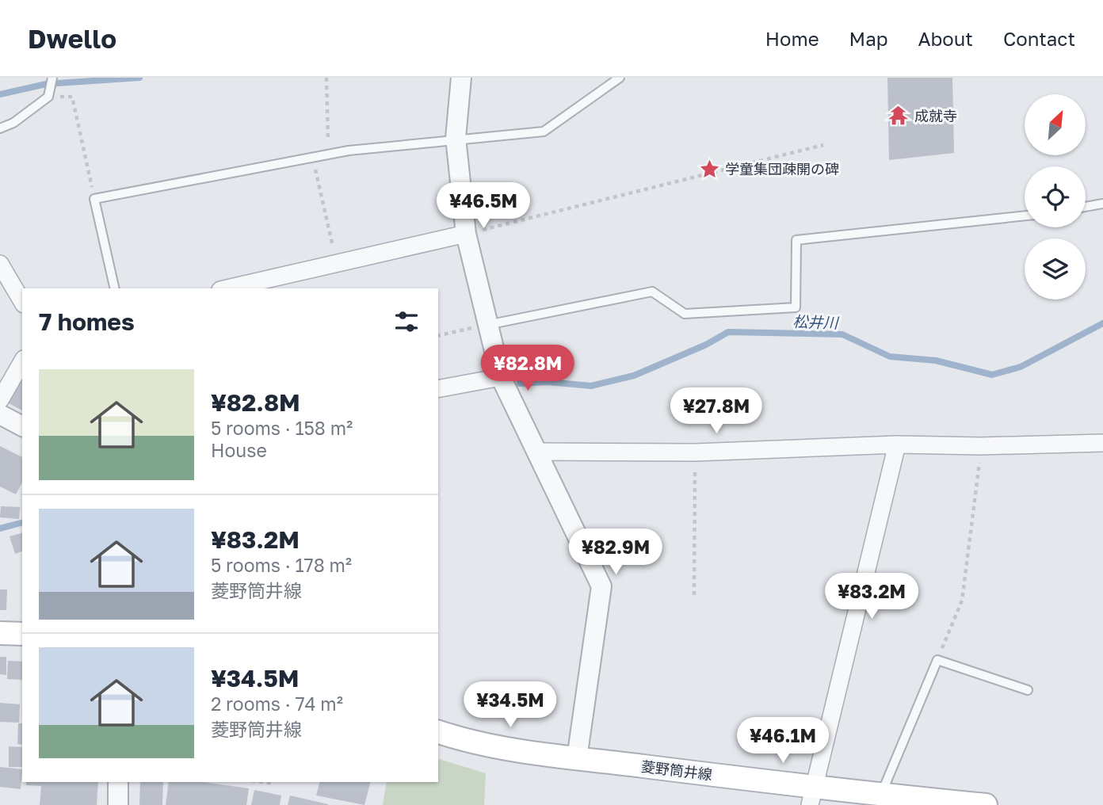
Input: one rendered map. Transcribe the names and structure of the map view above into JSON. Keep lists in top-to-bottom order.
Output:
{
  "streets": {
    "main road": ["菱野筒井線"]
  },
  "water": ["松井川"],
  "places": {
    "temple": ["成就寺"],
    "place": ["学童集団疎開の碑"]
  },
  "north": "top right",
  "page": {
    "header": "Dwello",
    "nav": [
      "Home",
      "Map",
      "About",
      "Contact"
    ],
    "price": [
      "¥46.5M",
      "¥82.8M",
      "¥27.8M",
      "¥82.9M",
      "¥83.2M",
      "¥34.5M",
      "¥46.1M"
    ],
    "heading": "7 homes",
    "list": [
      {
        "name": "¥82.8M",
        "note": "5 rooms · 158 m² · House"
      },
      {
        "name": "¥83.2M",
        "note": "5 rooms · 178 m² · 菱野筒井線"
      },
      {
        "name": "¥34.5M",
        "note": "2 rooms · 74 m² · 菱野筒井線"
      }
    ]
  }
}
